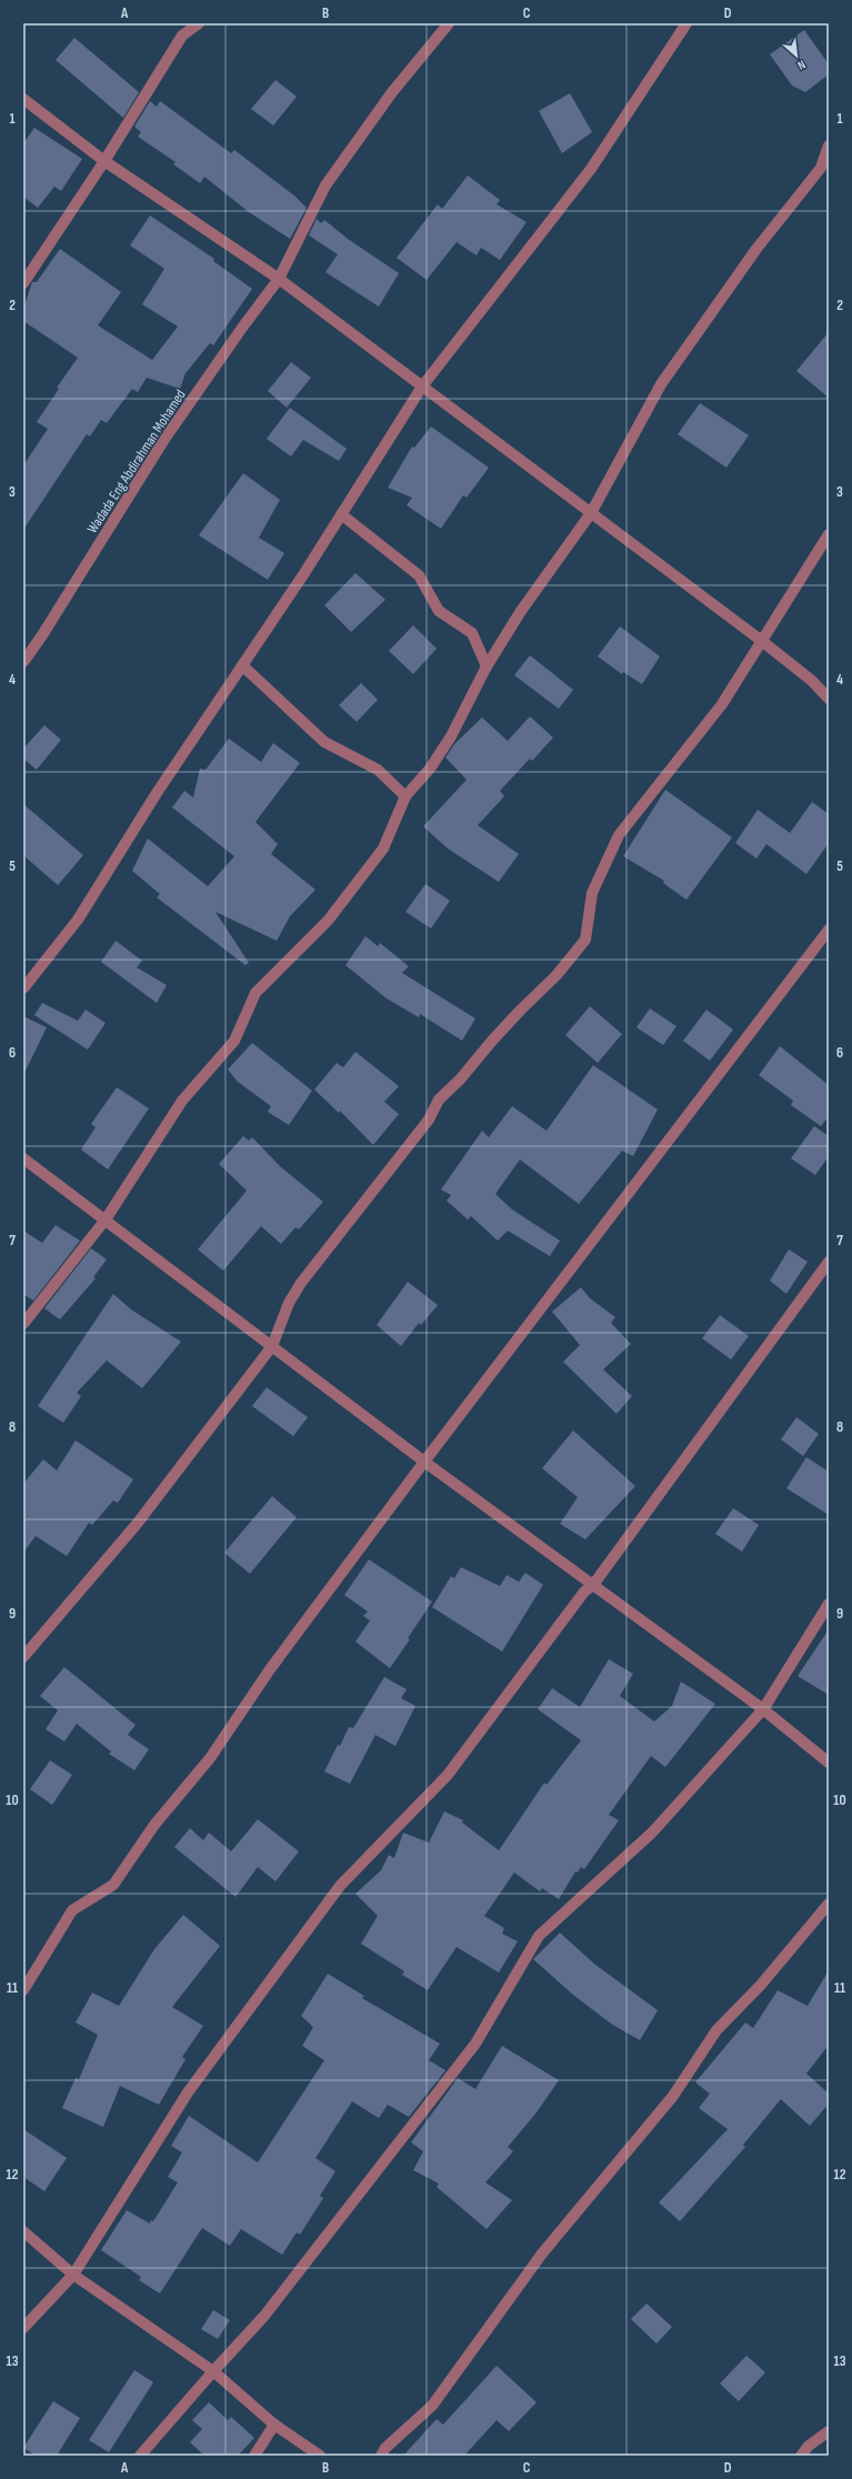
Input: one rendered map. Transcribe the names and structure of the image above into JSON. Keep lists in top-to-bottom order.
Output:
{
  "streets": {
    "street": ["Wadada Eng Abdirahman Mohamed"]
  },
  "north": "bottom right",
  "grid": {
    "columns": [
      "A",
      "B",
      "C",
      "D"
    ],
    "rows": [
      "1",
      "2",
      "3",
      "4",
      "5",
      "6",
      "7",
      "8",
      "9",
      "10",
      "11",
      "12",
      "13"
    ]
  }
}
